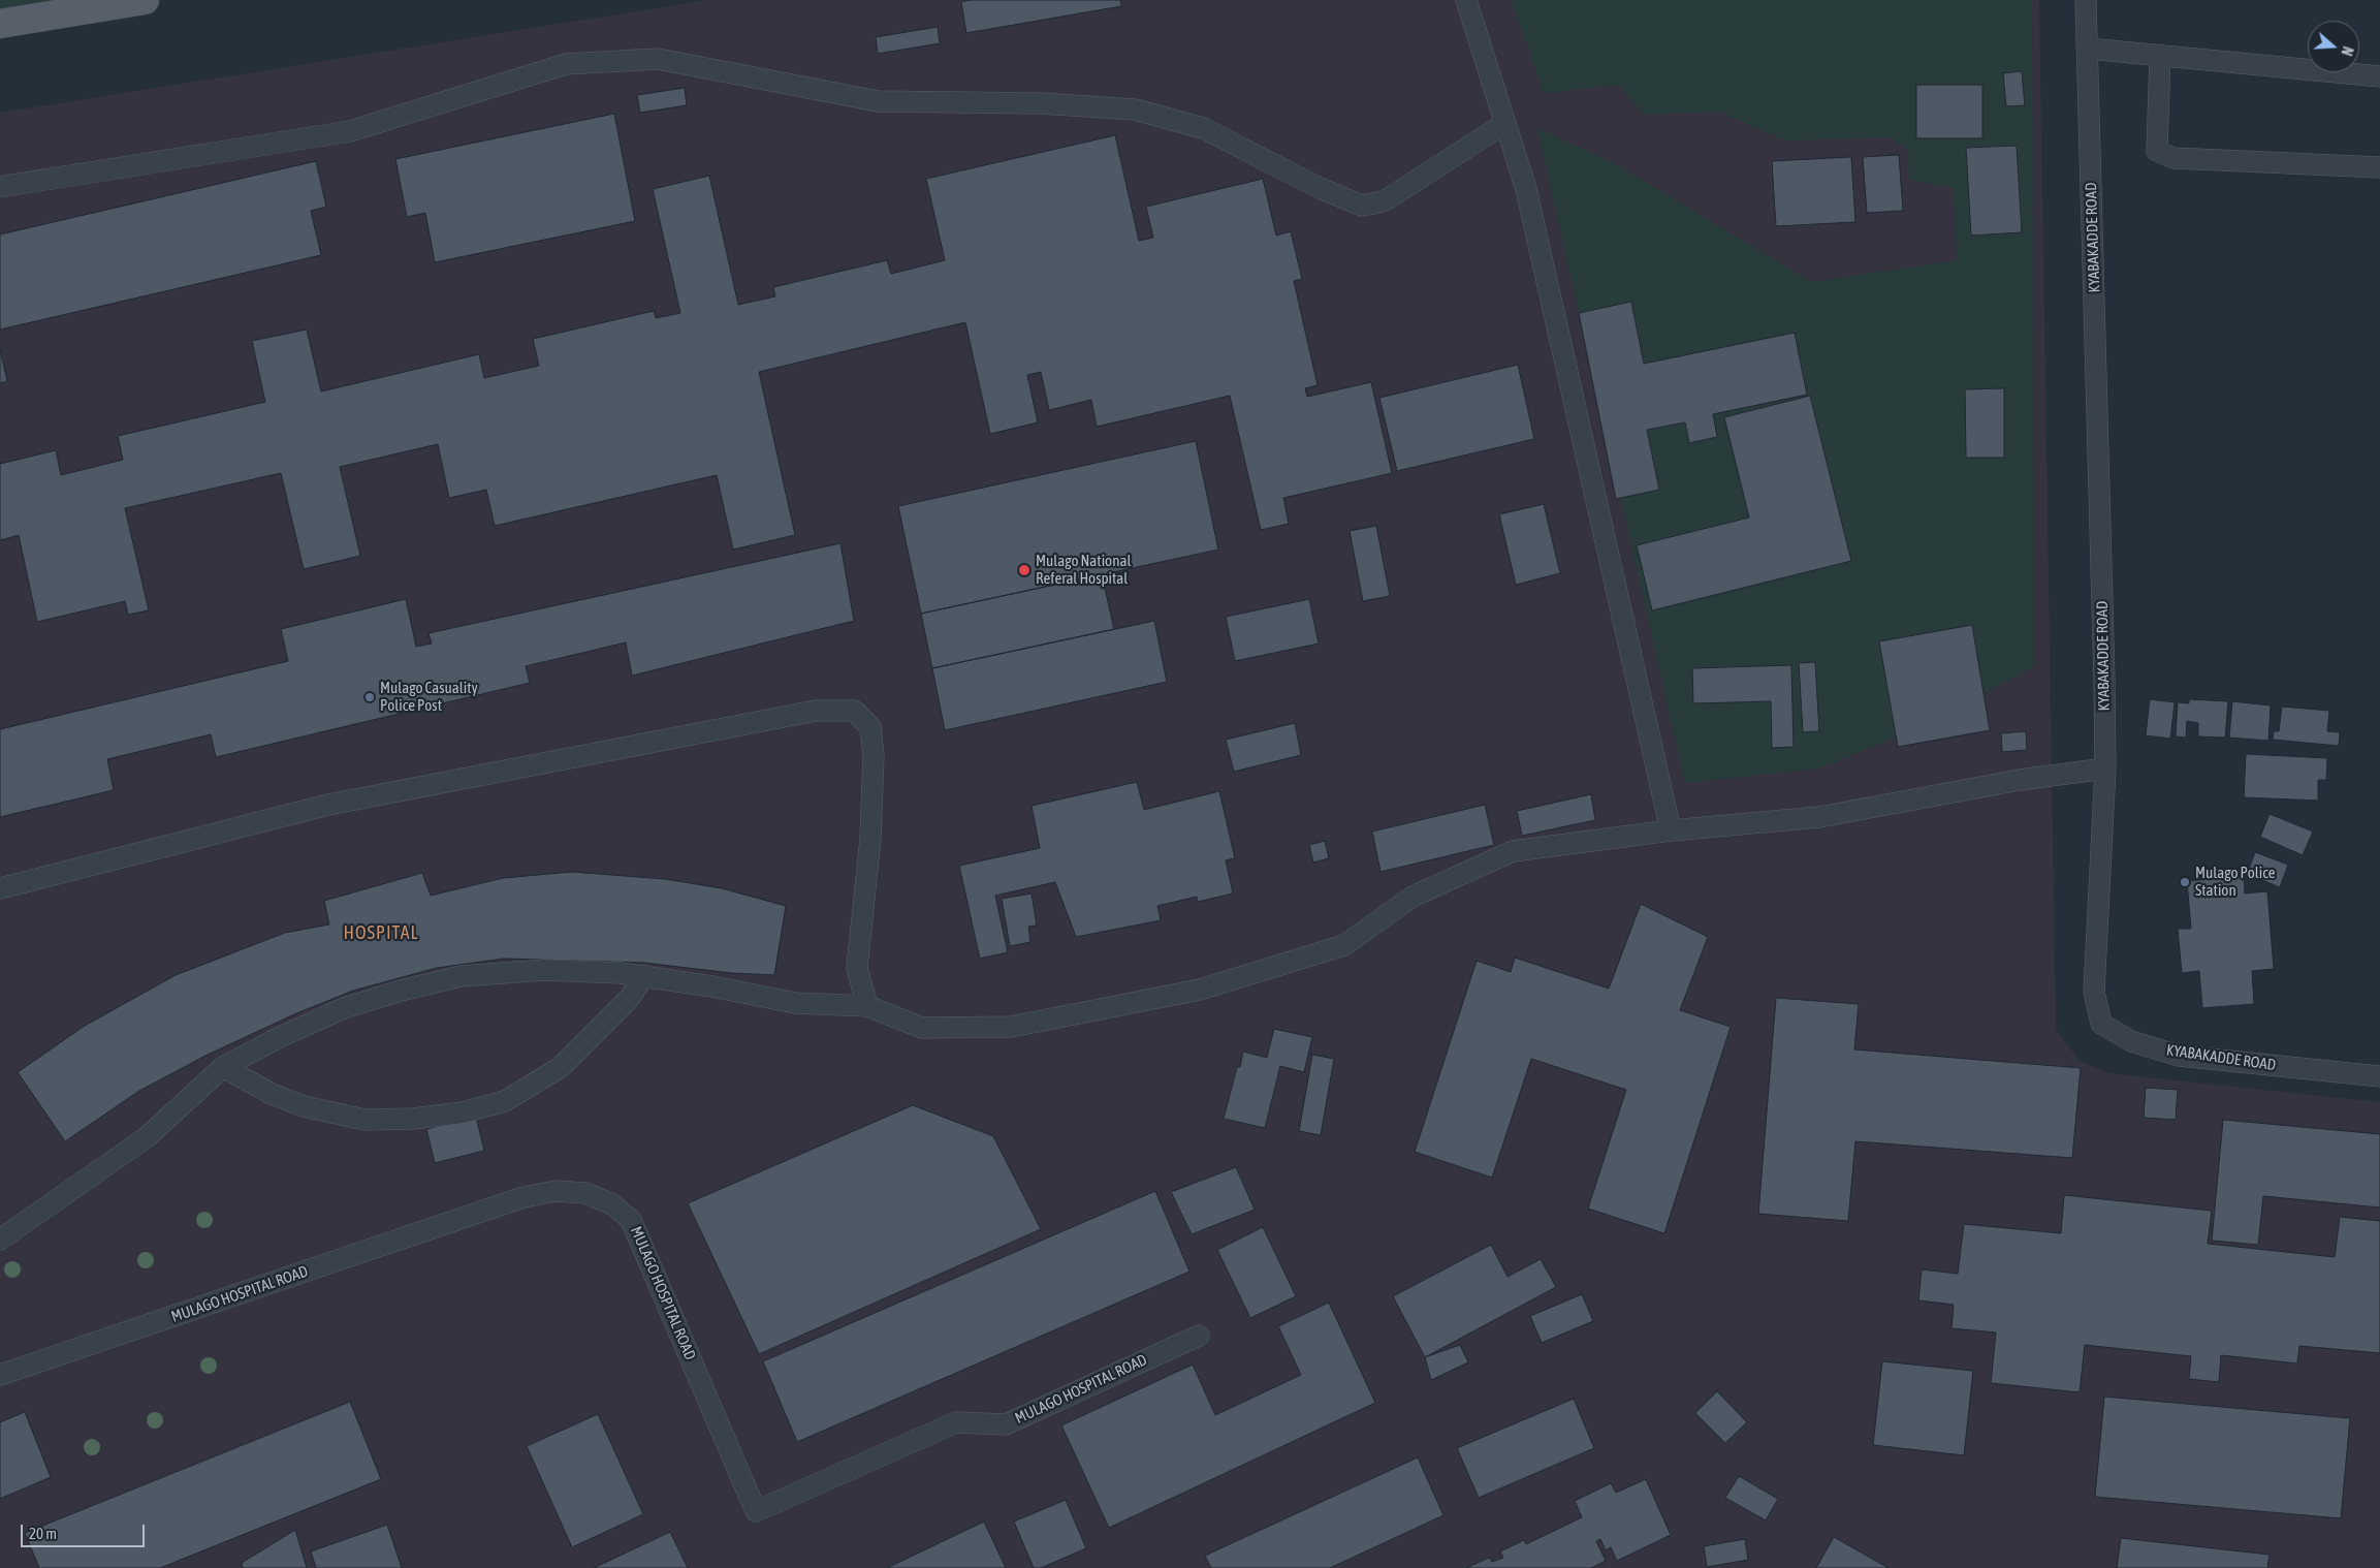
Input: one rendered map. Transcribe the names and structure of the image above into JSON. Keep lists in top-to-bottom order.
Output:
{
  "streets": {
    "lane": ["KYABAKADDE ROAD", "MULAGO HOSPITAL ROAD"]
  },
  "districts": ["HOSPITAL"],
  "places": ["Mulago National Referal Hospital", "Mulago Casuality Police Post", "Mulago Police Station"],
  "scale_bar": "20 m",
  "north": "right"
}
